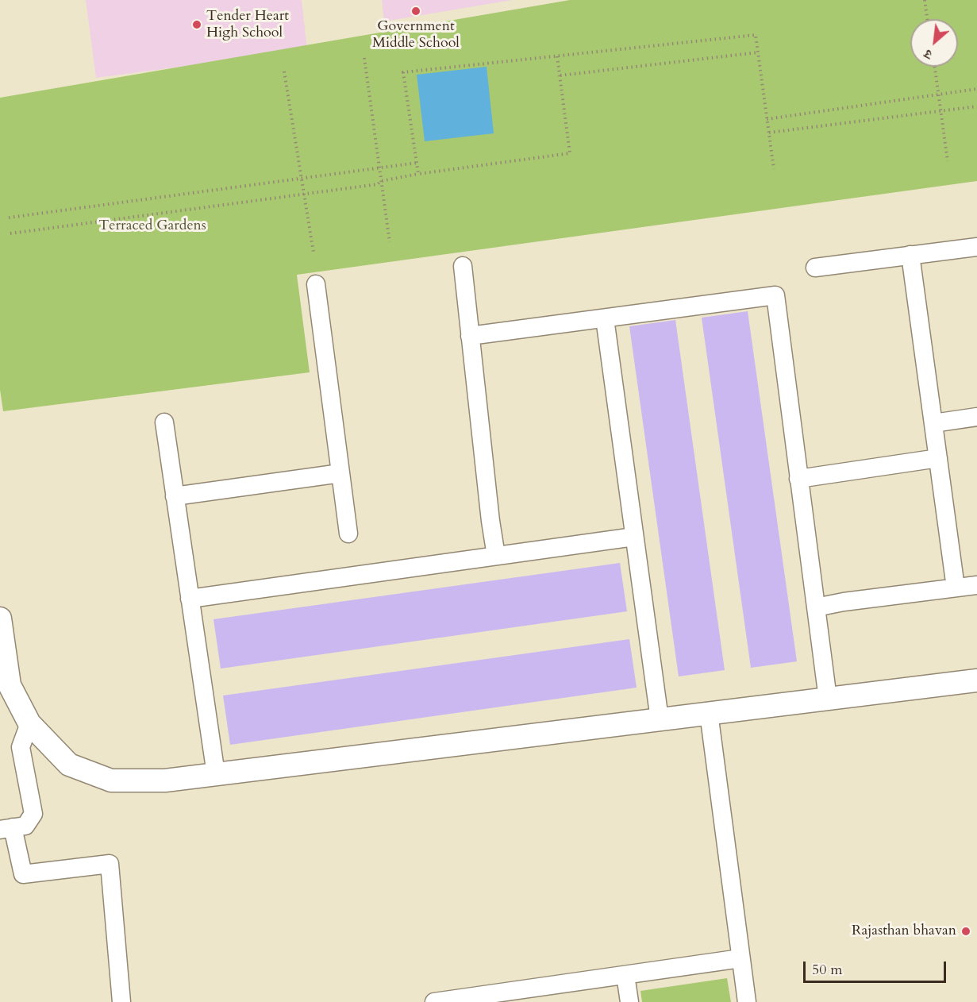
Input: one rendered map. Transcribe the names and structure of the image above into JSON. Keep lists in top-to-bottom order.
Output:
{
  "parks": ["Terraced Gardens"],
  "places": ["Government Middle School", "Tender Heart High School", "Rajasthan bhavan"],
  "scale_bar": "50 m",
  "north": "bottom left"
}
